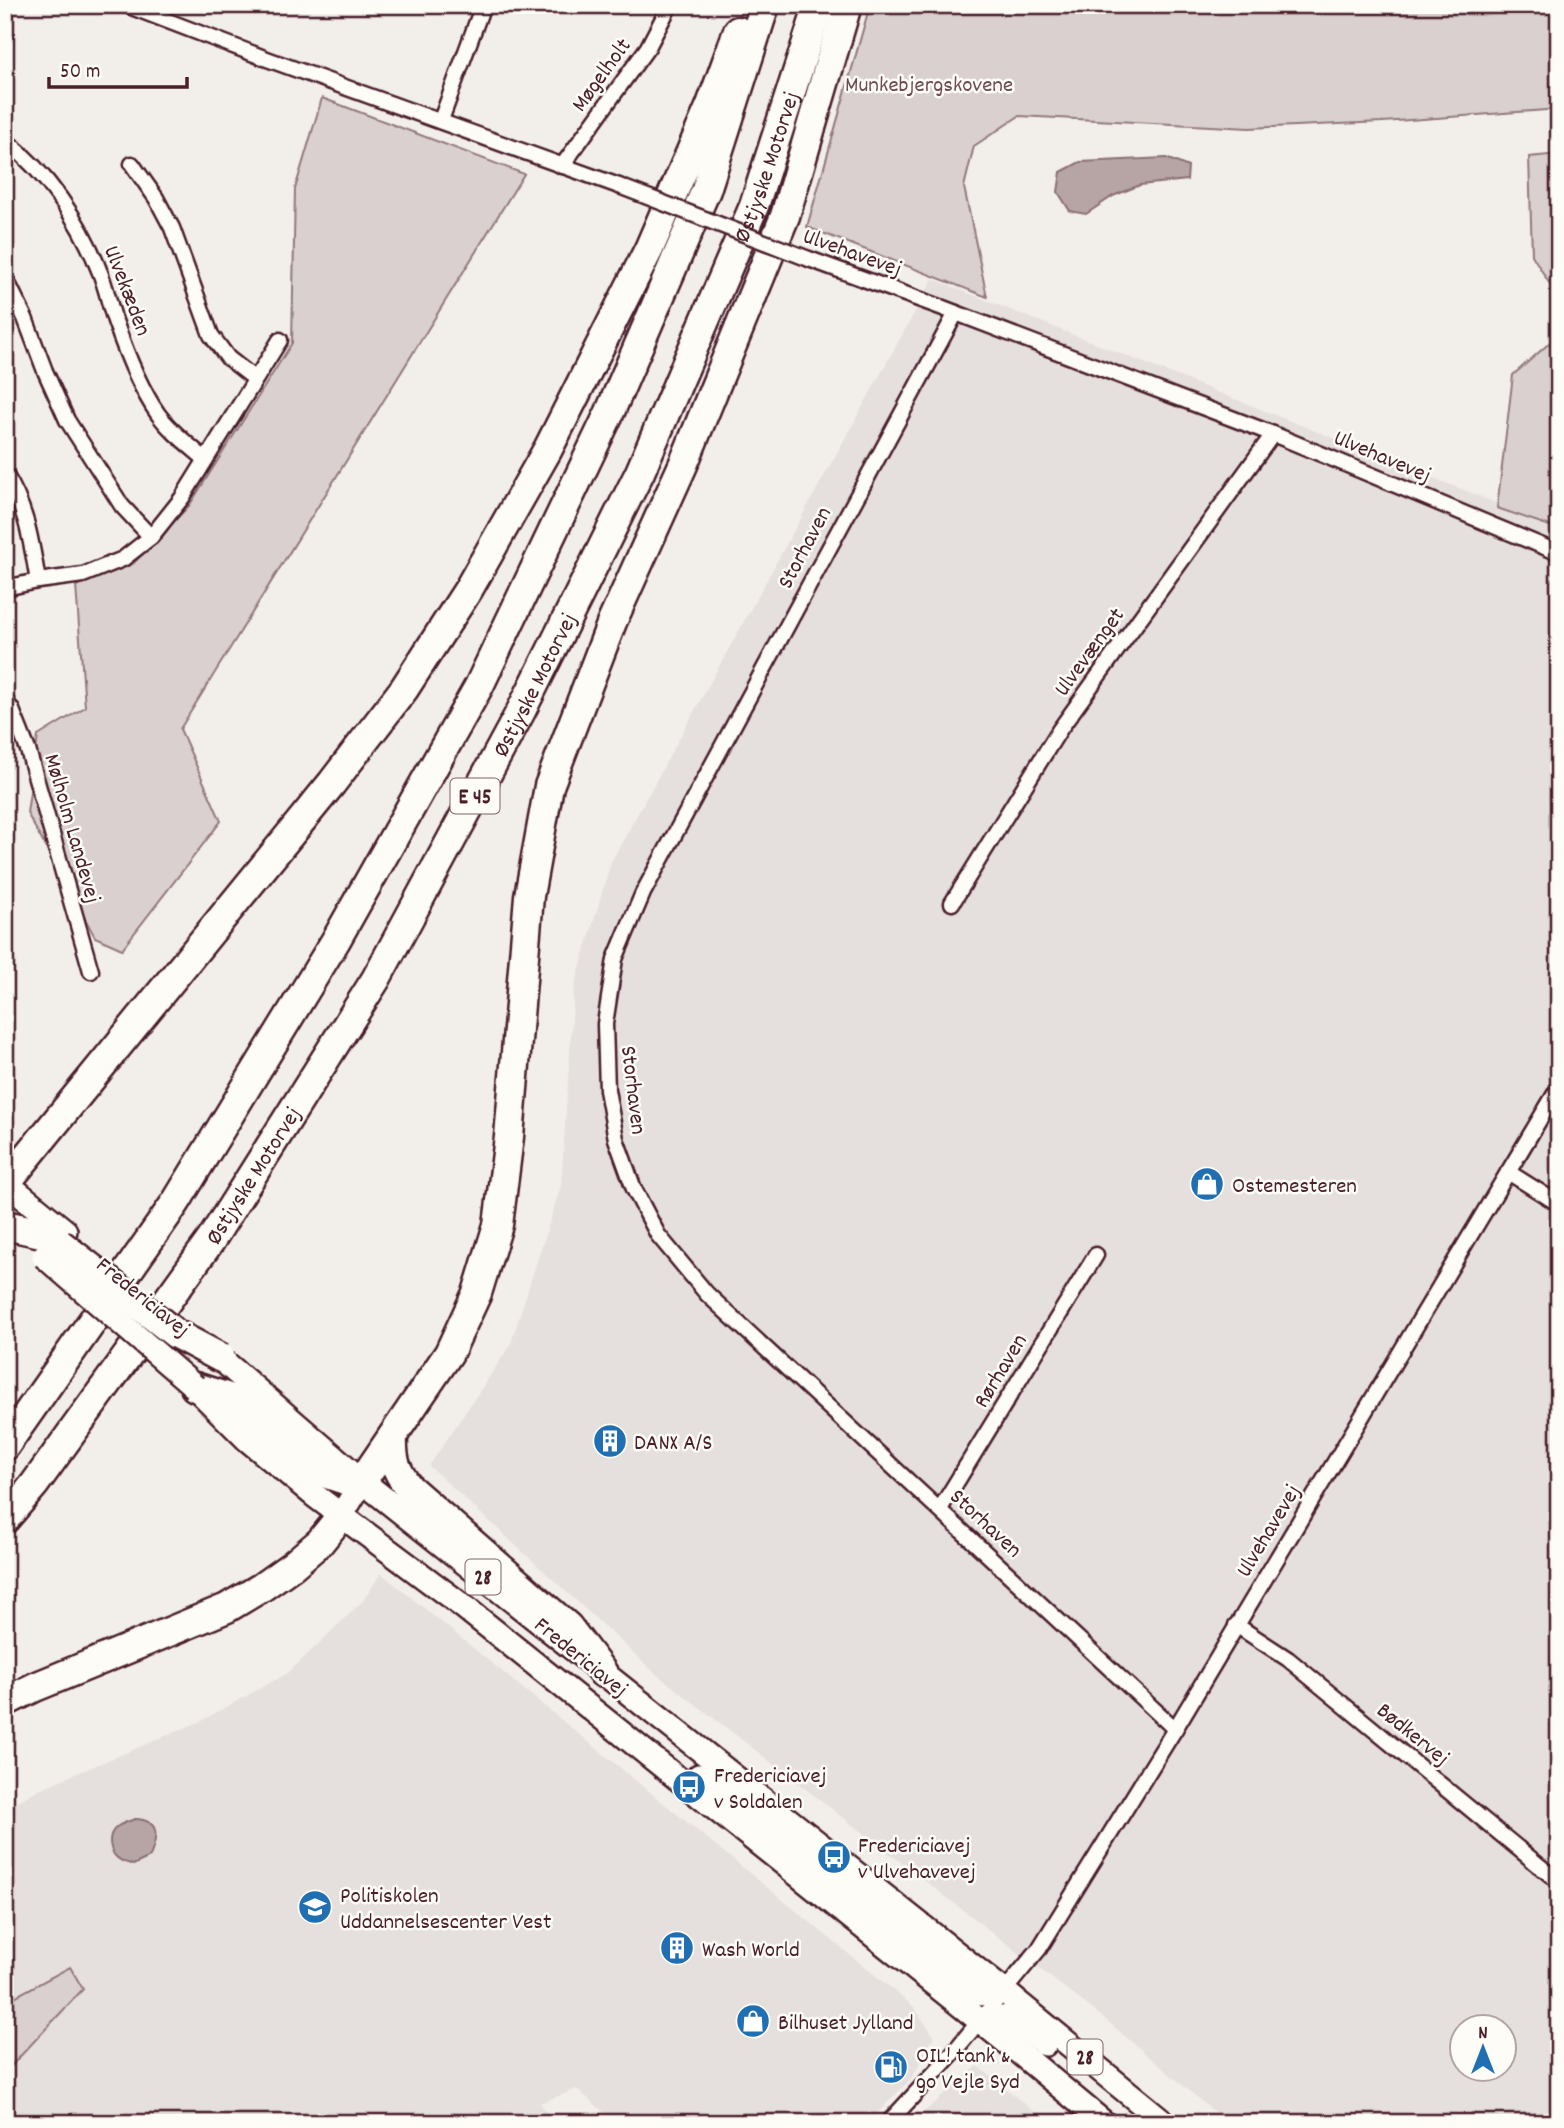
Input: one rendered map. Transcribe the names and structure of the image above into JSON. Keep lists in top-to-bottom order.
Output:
{
  "streets": {
    "highway": ["Østjyske Motorvej", "E 45"],
    "main road": ["Fredericiavej", "28"],
    "street": [
      "Møgelholt",
      "Ulvehavevej",
      "Ulvekæden",
      "Storhaven",
      "Ulvevænget",
      "Mølholm Landevej",
      "Rørhaven",
      "Bødkervej"
    ]
  },
  "crossings": [
    ["Møgelholt", "Ulvehavevej"],
    ["Ulvehavevej", "Storhaven"],
    ["Ulvehavevej", "Ulvevænget"],
    ["Ulvehavevej", "Fredericiavej"],
    ["Ulvehavevej", "Bødkervej"],
    ["Storhaven", "Rørhaven"]
  ],
  "parks": ["Munkebjergskovene"],
  "places": {
    "shop": ["Ostemesteren", "Bilhuset Jylland"],
    "building": ["DANX A/S", "Wash World"],
    "bus stop": ["Fredericiavej v Soldalen", "Fredericiavej v Ulvehavevej"],
    "school or university": ["Politiskolen Uddannelsescenter Vest"],
    "fuel station": ["OIL! tank & go Vejle Syd"]
  },
  "scale_bar": "50 m",
  "north": "top"
}
